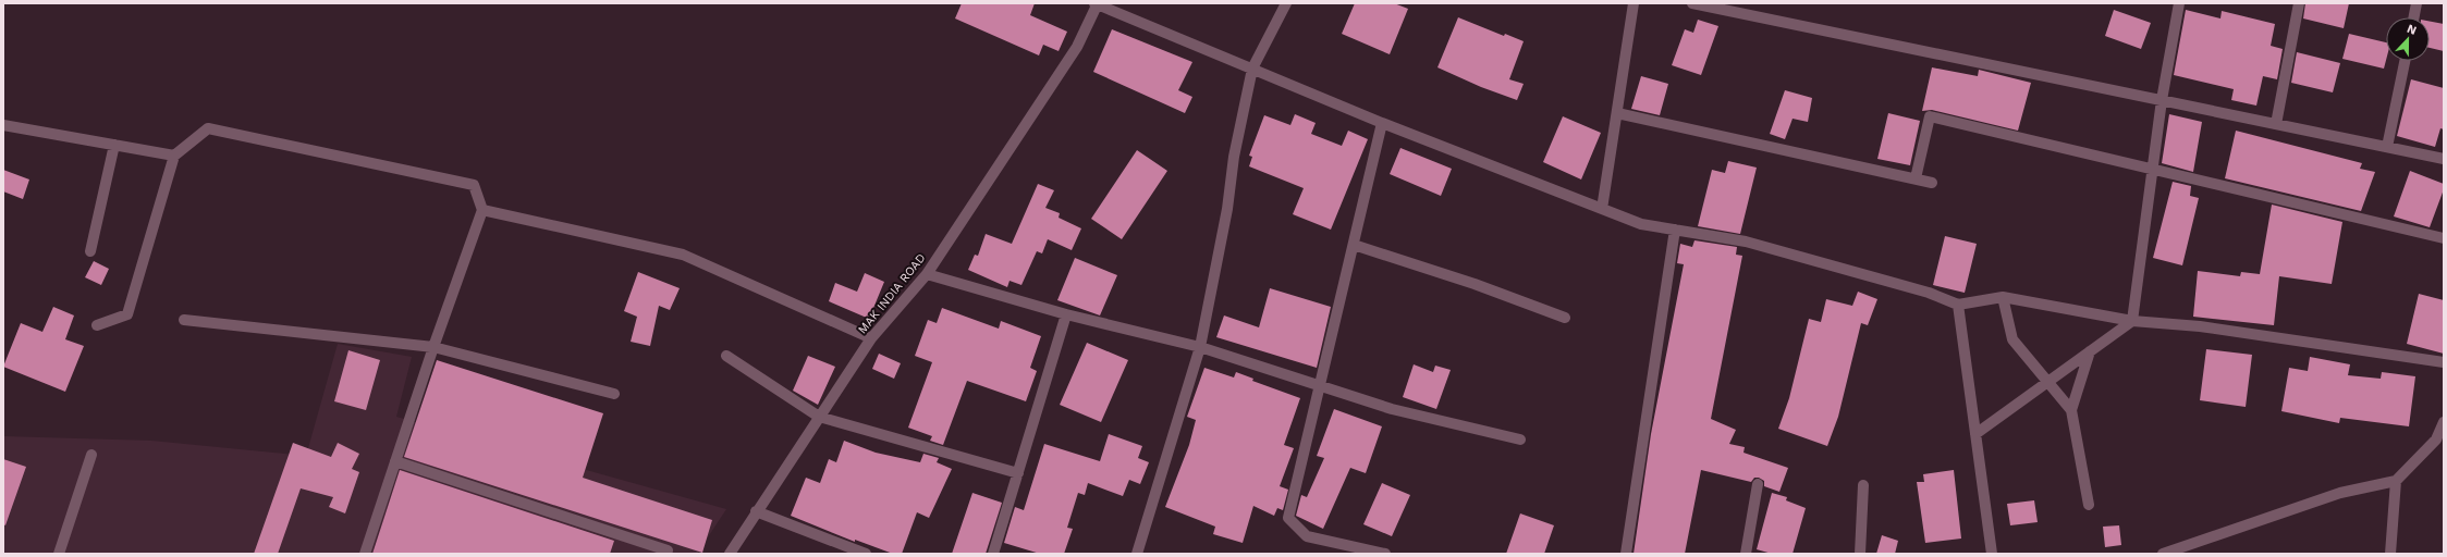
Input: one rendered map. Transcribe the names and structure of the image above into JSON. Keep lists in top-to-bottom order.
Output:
{
  "streets": {
    "street": ["MAK INDIA ROAD"]
  },
  "north": "top"
}
